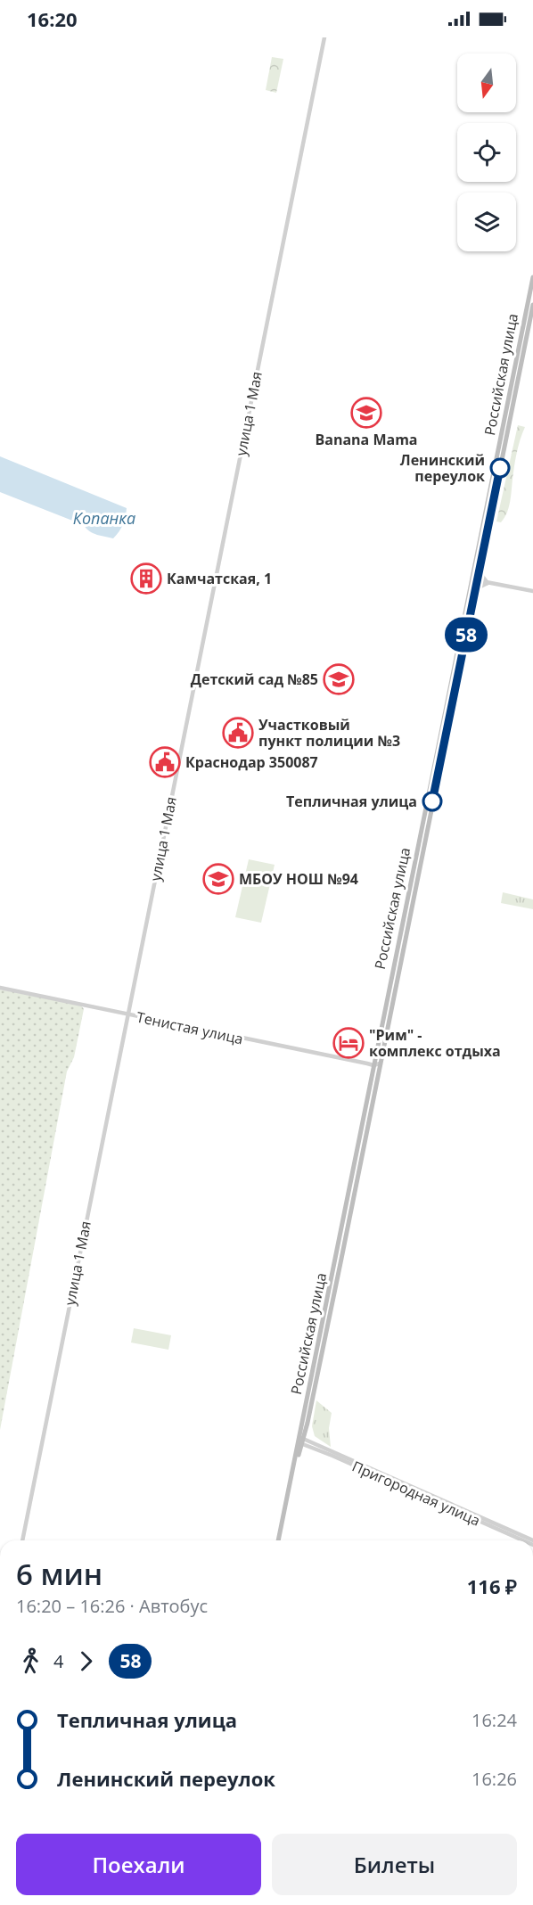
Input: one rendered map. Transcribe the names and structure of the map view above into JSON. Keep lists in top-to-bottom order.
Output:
{
  "streets": {
    "main road": ["Российская улица"],
    "street": ["улица 1 Мая", "Тенистая улица", "Пригородная улица"]
  },
  "crossings": [
    ["Российская улица", "Тенистая улица"],
    ["Российская улица", "Пригородная улица"],
    ["улица 1 Мая", "Тенистая улица"]
  ],
  "water": ["Копанка"],
  "places": {
    "school or university": ["Banana Mama", "Детский сад №85", "МБОУ НОШ №94"],
    "other": ["Ленинский переулок", "Тепличная улица"],
    "building": ["Камчатская, 1"],
    "public building": ["Участковый пункт полиции №3", "Краснодар 350087"],
    "hotel": ["\"Рим\" - комплекс отдыха"]
  },
  "lines": ["bus line 58"],
  "north": "bottom",
  "page": {
    "status": "16:20",
    "on_map": "58",
    "heading": ["6 мин", "16:20 – 16:26 · Автобус", "116 ₽"],
    "legs": ["4", "58"],
    "list": [
      {
        "name": "Тепличная улица",
        "value": "16:24"
      },
      {
        "name": "Ленинский переулок",
        "value": "16:26"
      }
    ],
    "buttons": ["Поехали", "Билеты"]
  }
}
